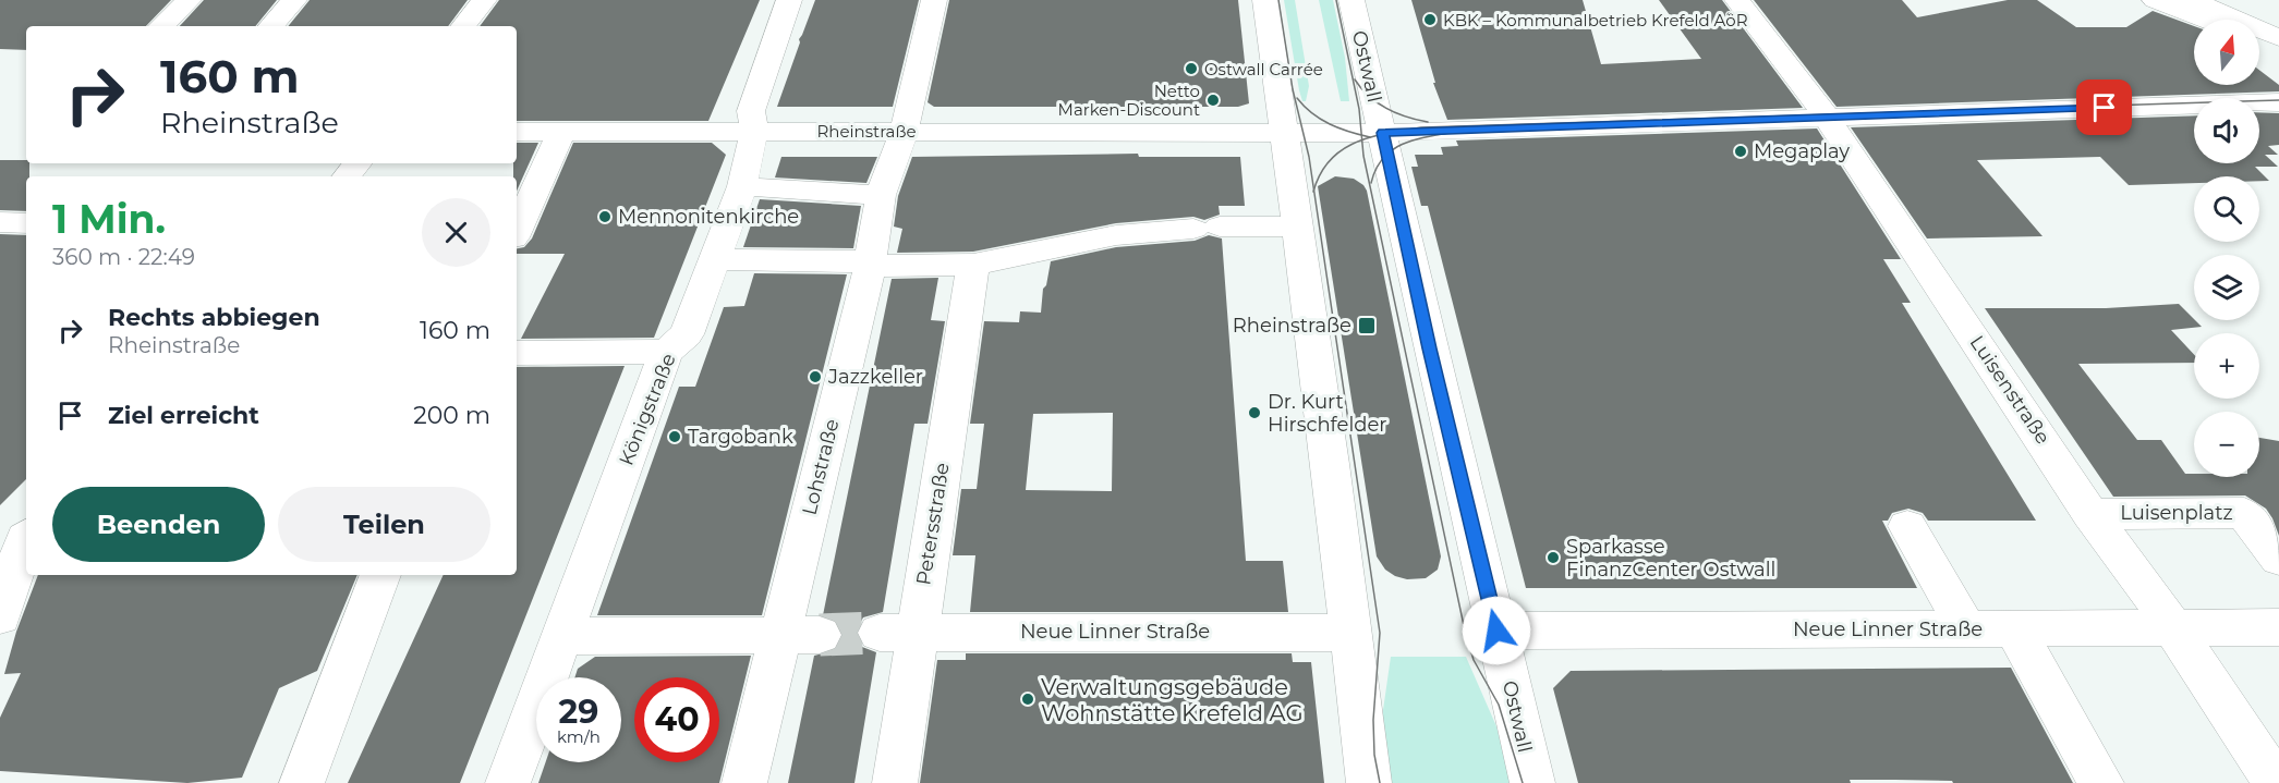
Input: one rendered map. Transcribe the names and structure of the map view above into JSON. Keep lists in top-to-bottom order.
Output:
{
  "streets": {
    "street": [
      "Ostwall",
      "Rheinstraße",
      "Luisenstraße",
      "Königstraße",
      "Lohstraße",
      "Luisenplatz",
      "Petersstraße",
      "Neue Linner Straße"
    ]
  },
  "crossings": [
    ["Ostwall", "Rheinstraße"],
    ["Ostwall", "Neue Linner Straße"],
    ["Rheinstraße", "Luisenstraße"],
    ["Rheinstraße", "Königstraße"],
    ["Rheinstraße", "Lohstraße"],
    ["Luisenstraße", "Luisenplatz"],
    ["Luisenstraße", "Neue Linner Straße"],
    ["Petersstraße", "Neue Linner Straße"]
  ],
  "places": {
    "other": [
      "KBK – Kommunalbetrieb Krefeld AöR",
      "Ostwall Carrée",
      "Netto Marken-Discount",
      "Megaplay",
      "Mennonitenkirche",
      "Jazzkeller",
      "Dr. Kurt Hirschfelder",
      "Targobank",
      "Sparkasse FinanzCenter Ostwall",
      "Verwaltungsgebäude Wohnstätte Krefeld AG"
    ],
    "transit": ["Rheinstraße"]
  },
  "north": "top",
  "page": {
    "map_buttons": ["+", "−"],
    "turn": ["160 m", "Rheinstraße"],
    "heading": ["1 Min.", "360 m · 22:49"],
    "list": [
      {
        "name": "Rechts abbiegen",
        "note": "Rheinstraße",
        "value": "160 m"
      },
      {
        "name": "Ziel erreicht",
        "value": "200 m"
      }
    ],
    "buttons": ["Beenden", "Teilen"],
    "speed": "29 km/h",
    "limit": "40"
  }
}
